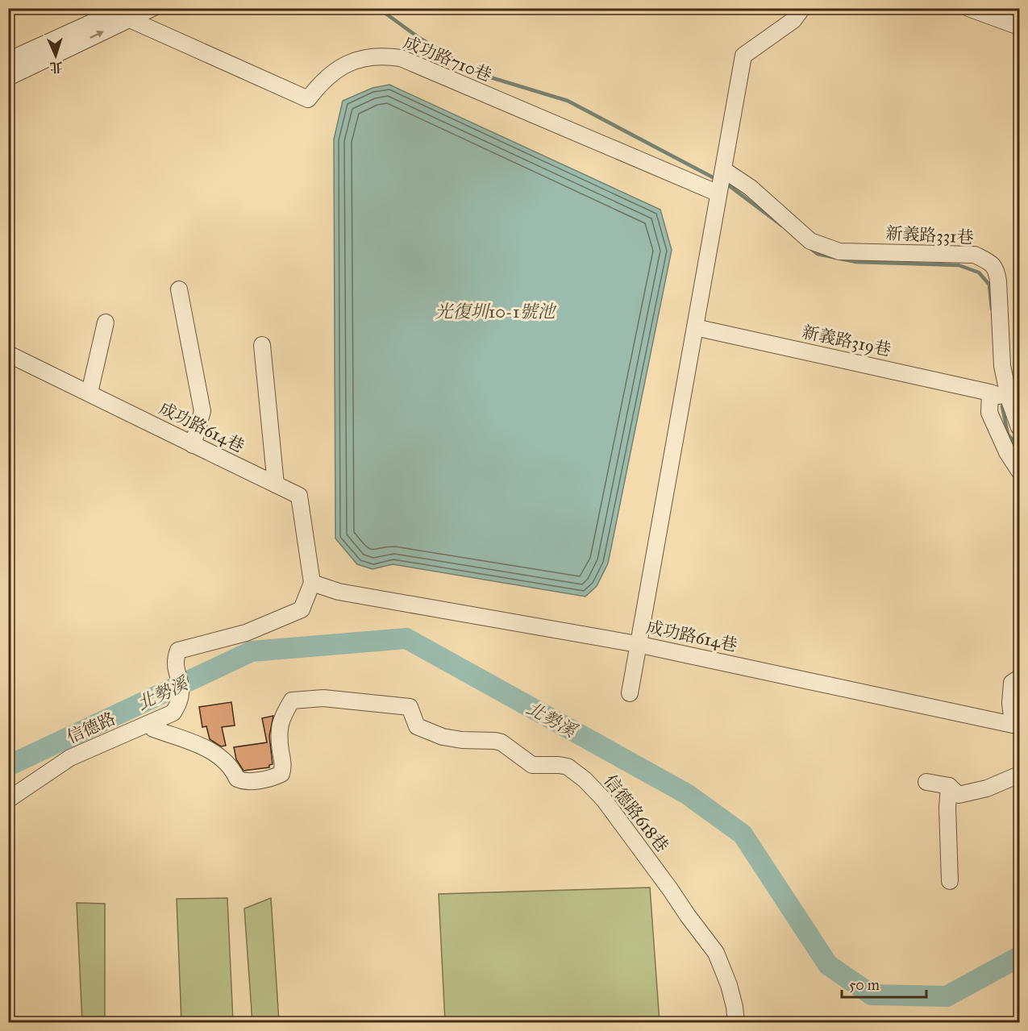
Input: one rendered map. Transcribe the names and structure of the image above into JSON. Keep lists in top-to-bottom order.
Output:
{
  "streets": {
    "street": [
      "成功路710巷",
      "新義路331巷",
      "新義路319巷",
      "成功路614巷",
      "信德路",
      "信德路618巷"
    ]
  },
  "crossings": [
    ["新義路331巷", "新義路319巷"],
    ["成功路614巷", "信德路"],
    ["信德路", "信德路618巷"]
  ],
  "water": ["光復圳10-1號池", "北勢溪"],
  "scale_bar": "50 m",
  "north": "bottom"
}
